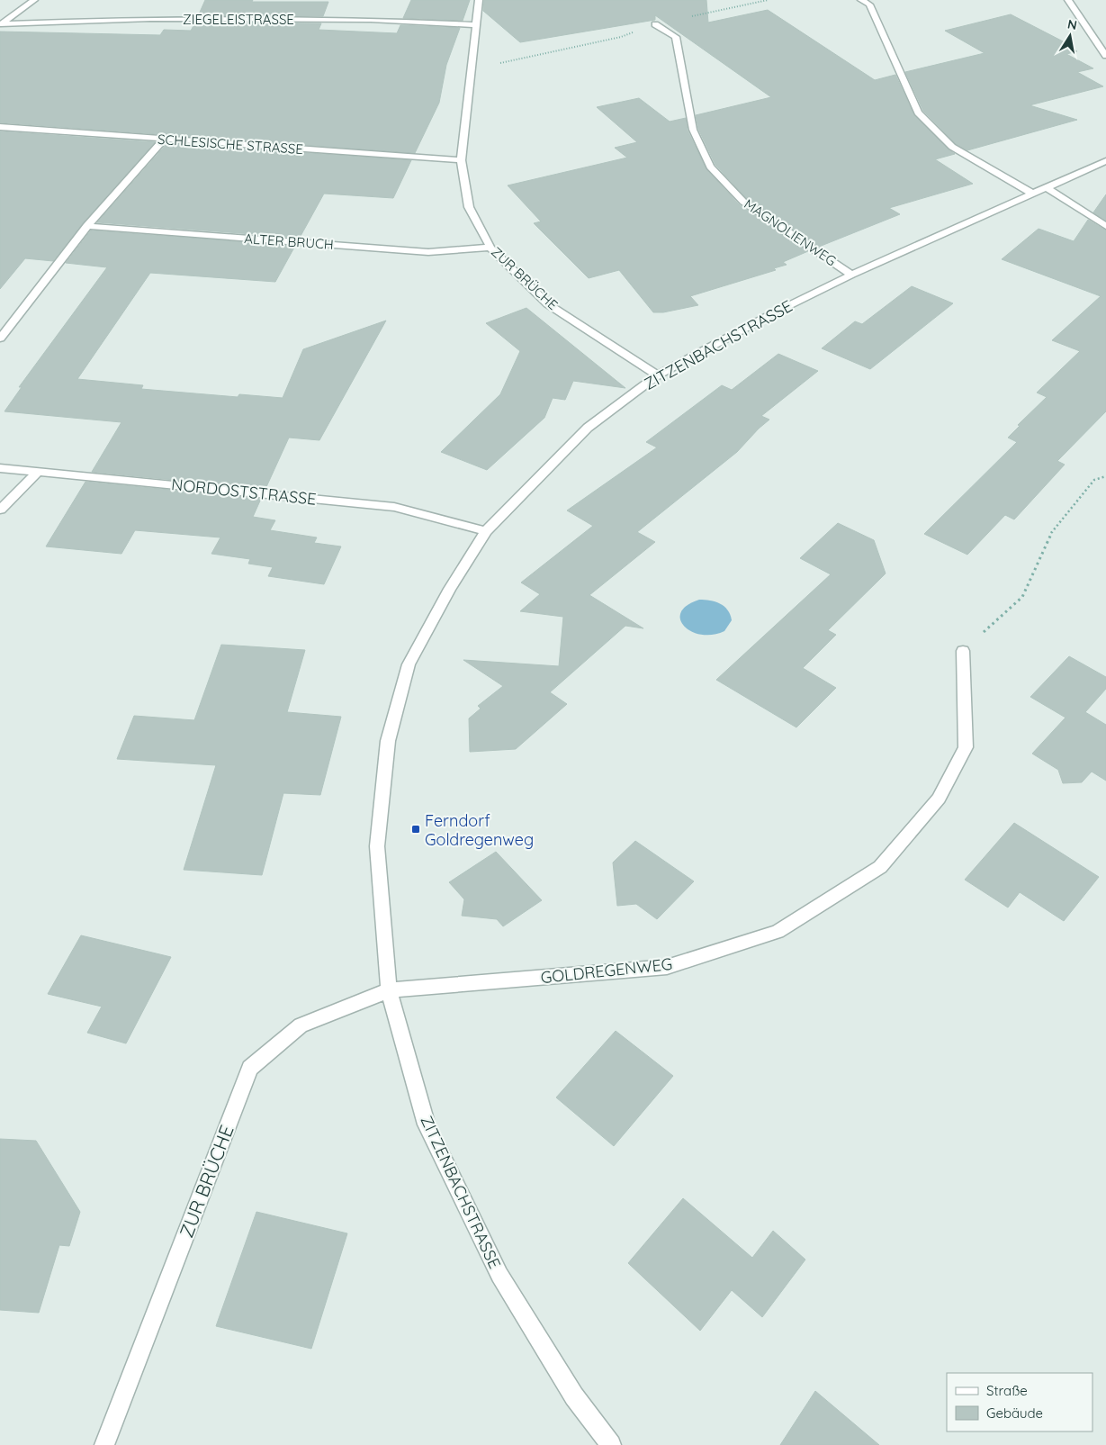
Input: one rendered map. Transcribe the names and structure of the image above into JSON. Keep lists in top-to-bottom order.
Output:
{
  "streets": {
    "street": [
      "ZIEGELEISTRASSE",
      "SCHLESISCHE STRASSE",
      "MAGNOLIENWEG",
      "ALTER BRUCH",
      "ZUR BRÜCHE",
      "ZITZENBACHSTRASSE",
      "NORDOSTSTRASSE",
      "GOLDREGENWEG"
    ]
  },
  "crossings": [
    ["ZIEGELEISTRASSE", "ZUR BRÜCHE"],
    ["SCHLESISCHE STRASSE", "ZUR BRÜCHE"],
    ["MAGNOLIENWEG", "ZITZENBACHSTRASSE"],
    ["ALTER BRUCH", "ZUR BRÜCHE"],
    ["ZUR BRÜCHE", "ZITZENBACHSTRASSE"],
    ["ZUR BRÜCHE", "GOLDREGENWEG"],
    ["ZITZENBACHSTRASSE", "NORDOSTSTRASSE"],
    ["ZITZENBACHSTRASSE", "GOLDREGENWEG"]
  ],
  "places": {
    "transit": ["Ferndorf Goldregenweg"]
  },
  "legend": ["Straße", "Gebäude"],
  "north": "top"
}
